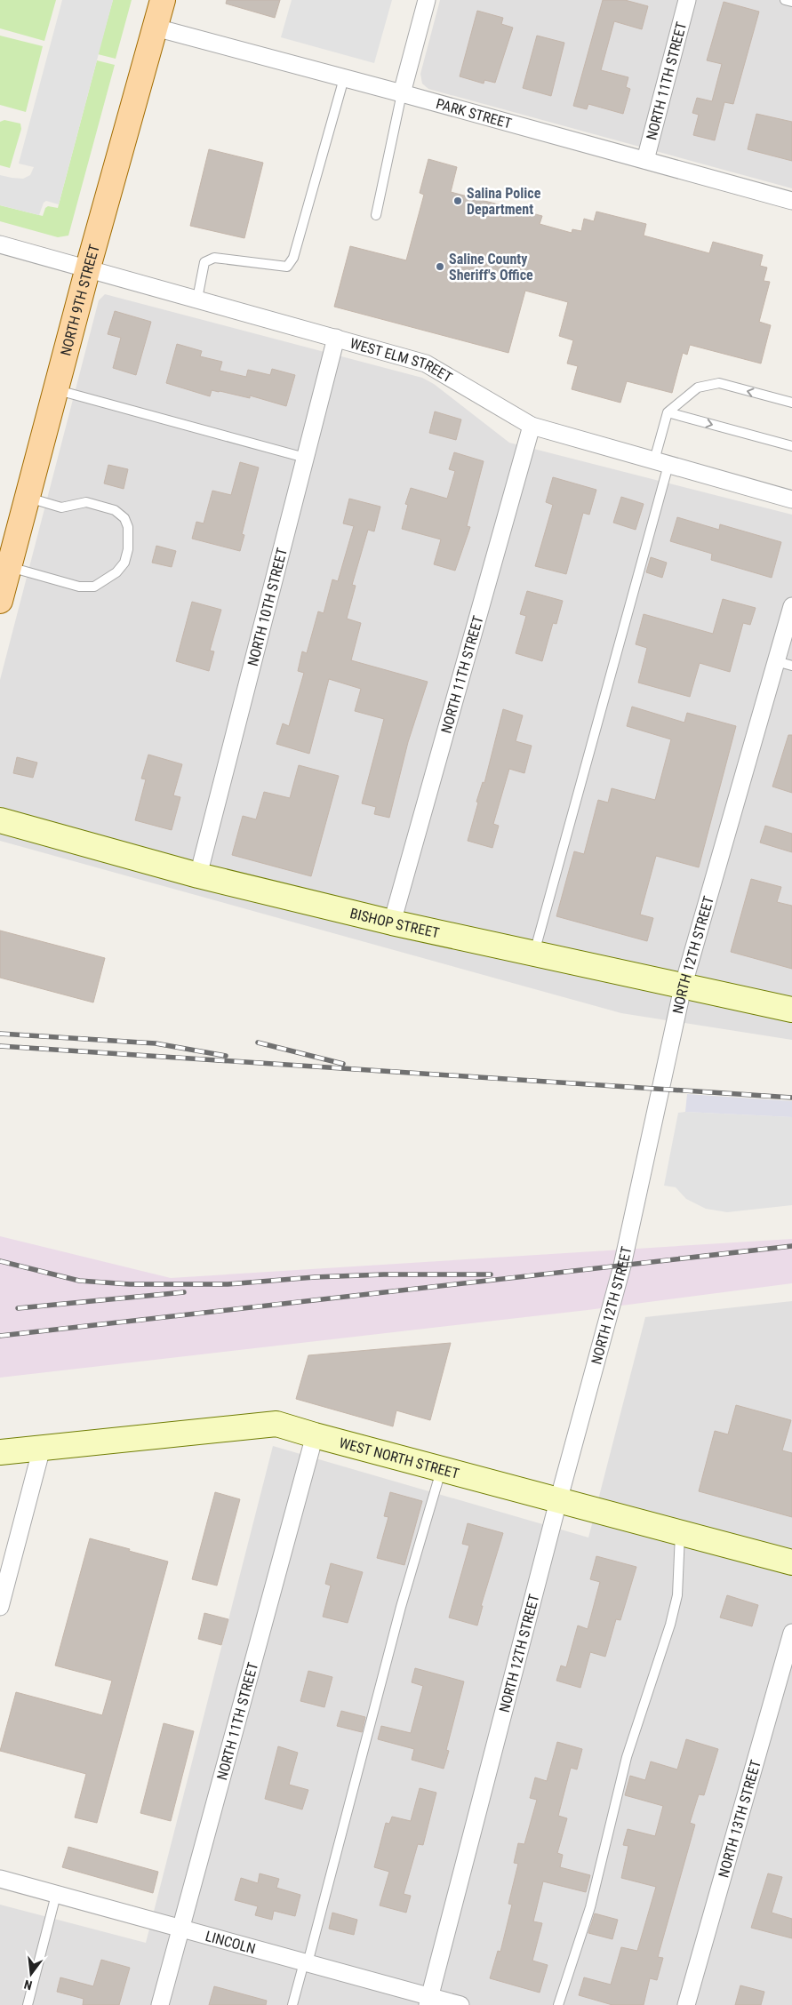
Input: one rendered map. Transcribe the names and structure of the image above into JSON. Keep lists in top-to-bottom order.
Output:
{
  "streets": {
    "main road": ["NORTH 9TH STREET"],
    "street": [
      "NORTH 11TH STREET",
      "PARK STREET",
      "WEST ELM STREET",
      "NORTH 10TH STREET",
      "BISHOP STREET",
      "NORTH 12TH STREET",
      "WEST NORTH STREET",
      "NORTH 13TH STREET",
      "LINCOLN"
    ]
  },
  "crossings": [
    ["NORTH 11TH STREET", "PARK STREET"],
    ["NORTH 11TH STREET", "WEST ELM STREET"],
    ["NORTH 11TH STREET", "BISHOP STREET"],
    ["NORTH 11TH STREET", "WEST NORTH STREET"],
    ["NORTH 11TH STREET", "LINCOLN"],
    ["PARK STREET", "NORTH 9TH STREET"],
    ["NORTH 9TH STREET", "WEST ELM STREET"],
    ["WEST ELM STREET", "NORTH 10TH STREET"],
    ["NORTH 10TH STREET", "BISHOP STREET"],
    ["BISHOP STREET", "NORTH 12TH STREET"],
    ["NORTH 12TH STREET", "WEST NORTH STREET"],
    ["NORTH 12TH STREET", "LINCOLN"]
  ],
  "places": ["Salina Police Department", "Saline County Sheriff's Office"],
  "north": "bottom"
}
